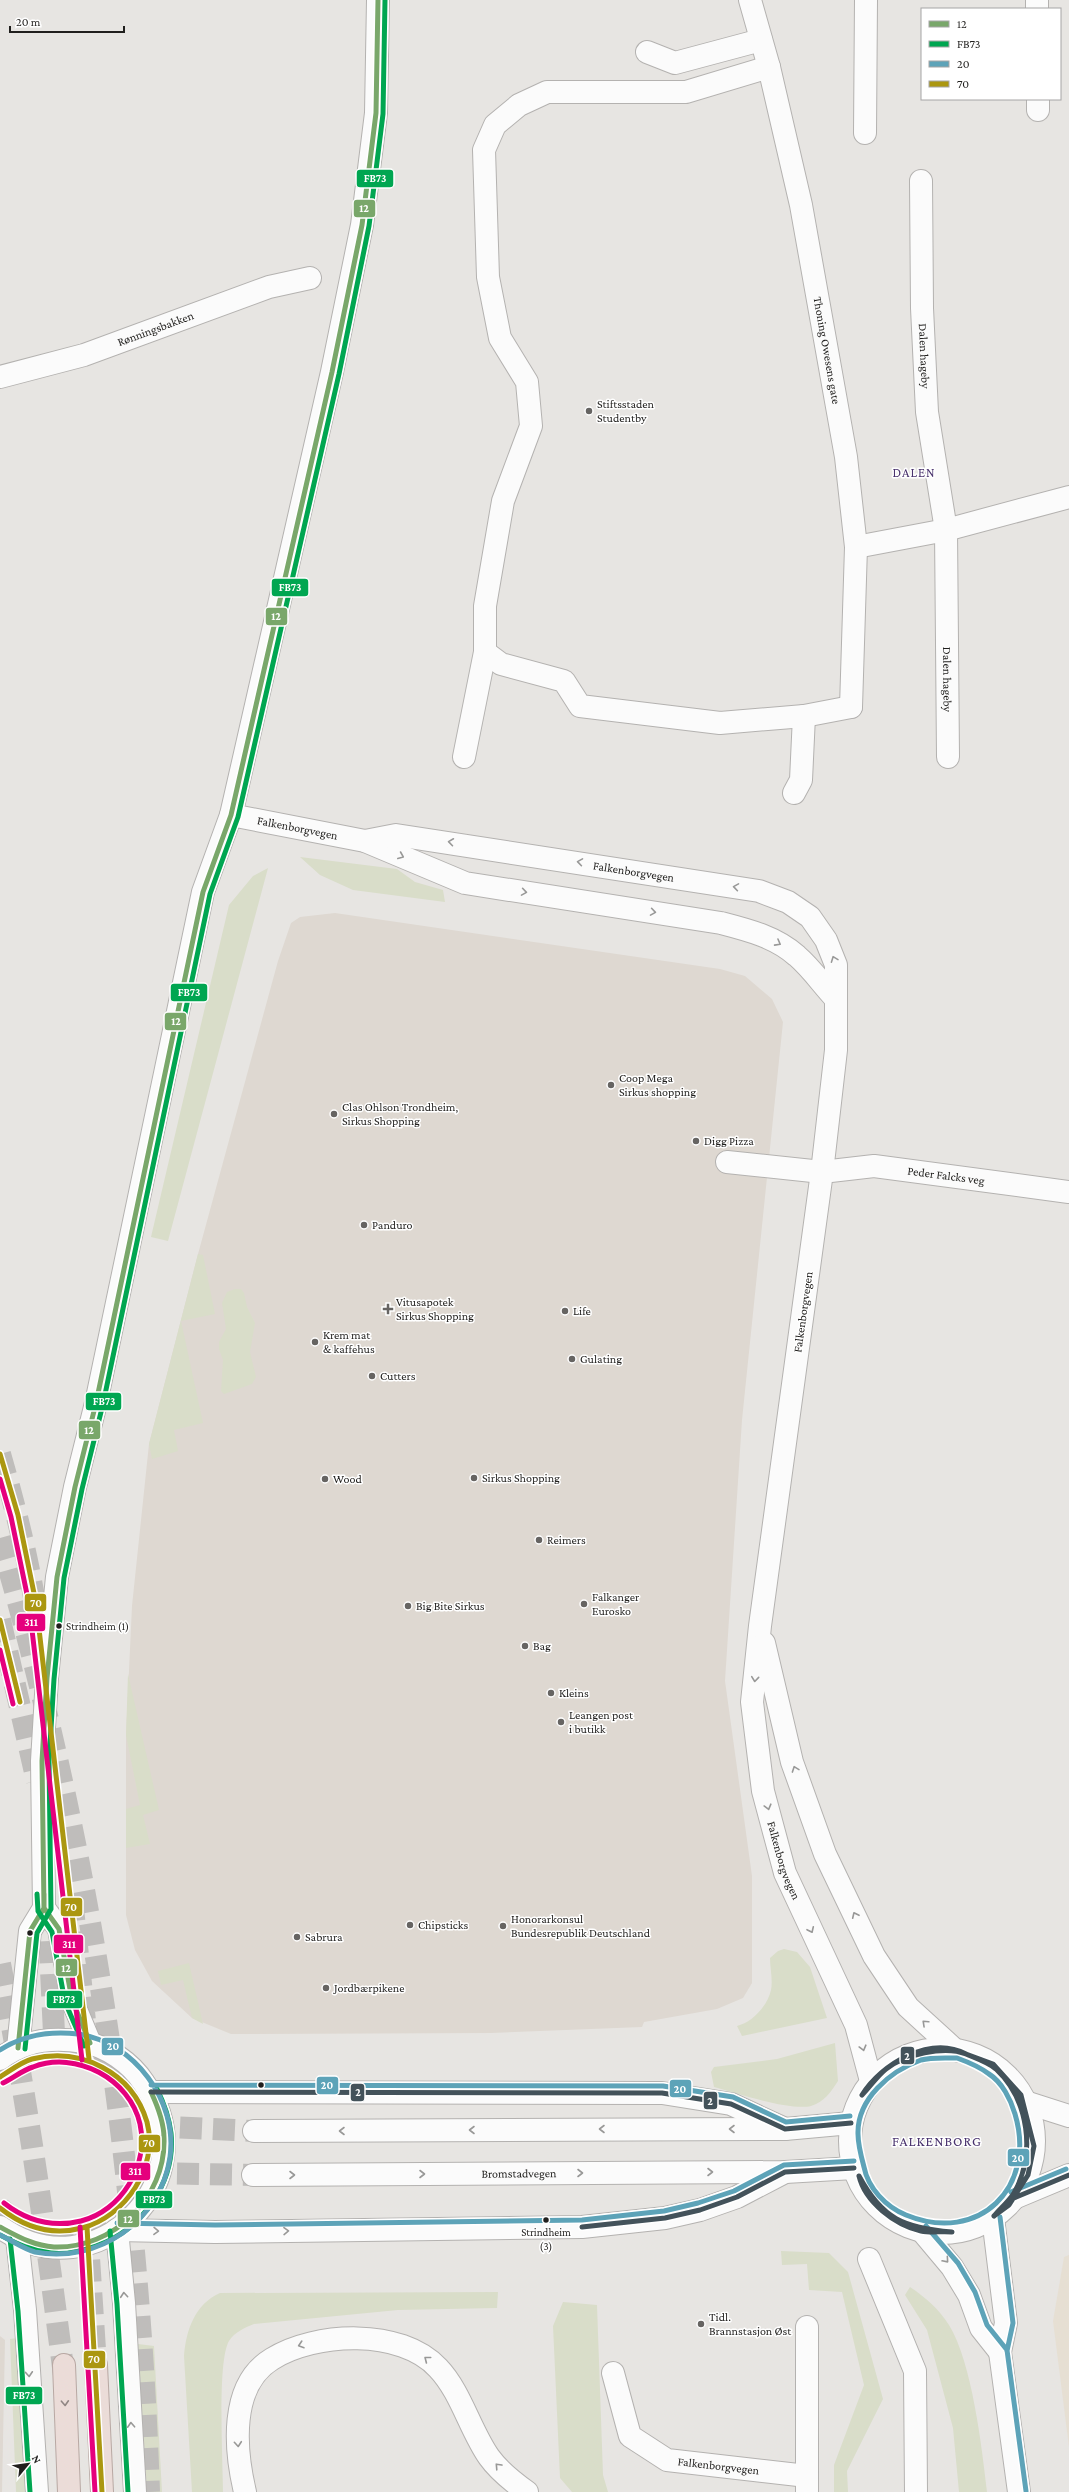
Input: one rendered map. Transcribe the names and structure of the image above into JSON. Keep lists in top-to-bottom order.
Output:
{
  "streets": {
    "street": [
      "Rønningsbakken",
      "Thoning Owesens gate",
      "Dalen hageby",
      "Falkenborgvegen",
      "Peder Falcks veg",
      "Bromstadvegen"
    ]
  },
  "crossings": [
    ["Falkenborgvegen", "Peder Falcks veg"]
  ],
  "districts": ["DALEN", "FALKENBORG"],
  "places": {
    "other": [
      "Stiftsstaden Studentby",
      "Coop Mega Sirkus shopping",
      "Clas Ohlson Trondheim, Sirkus Shopping",
      "Digg Pizza",
      "Panduro",
      "Life",
      "Krem mat & kaffehus",
      "Gulating",
      "Cutters",
      "Sirkus Shopping",
      "Wood",
      "Reimers",
      "Falkanger Eurosko",
      "Big Bite Sirkus",
      "Strindheim (1)",
      "Bag",
      "Kleins",
      "Leangen post i butikk",
      "Chipsticks",
      "Honorarkonsul Bundesrepublik Deutschland",
      "Sabrura",
      "Jordbærpikene",
      "Strindheim (3)",
      "Tidl. Brannstasjon Øst"
    ],
    "health": ["Vitusapotek Sirkus Shopping"]
  },
  "lines": [
    "transit line 12",
    "transit line FB73",
    "transit line 70",
    "transit line 311",
    "transit line 20",
    "transit line 2"
  ],
  "legend": [
    "12",
    "FB73",
    "20",
    "70"
  ],
  "scale_bar": "20 m",
  "north": "top right"
}
